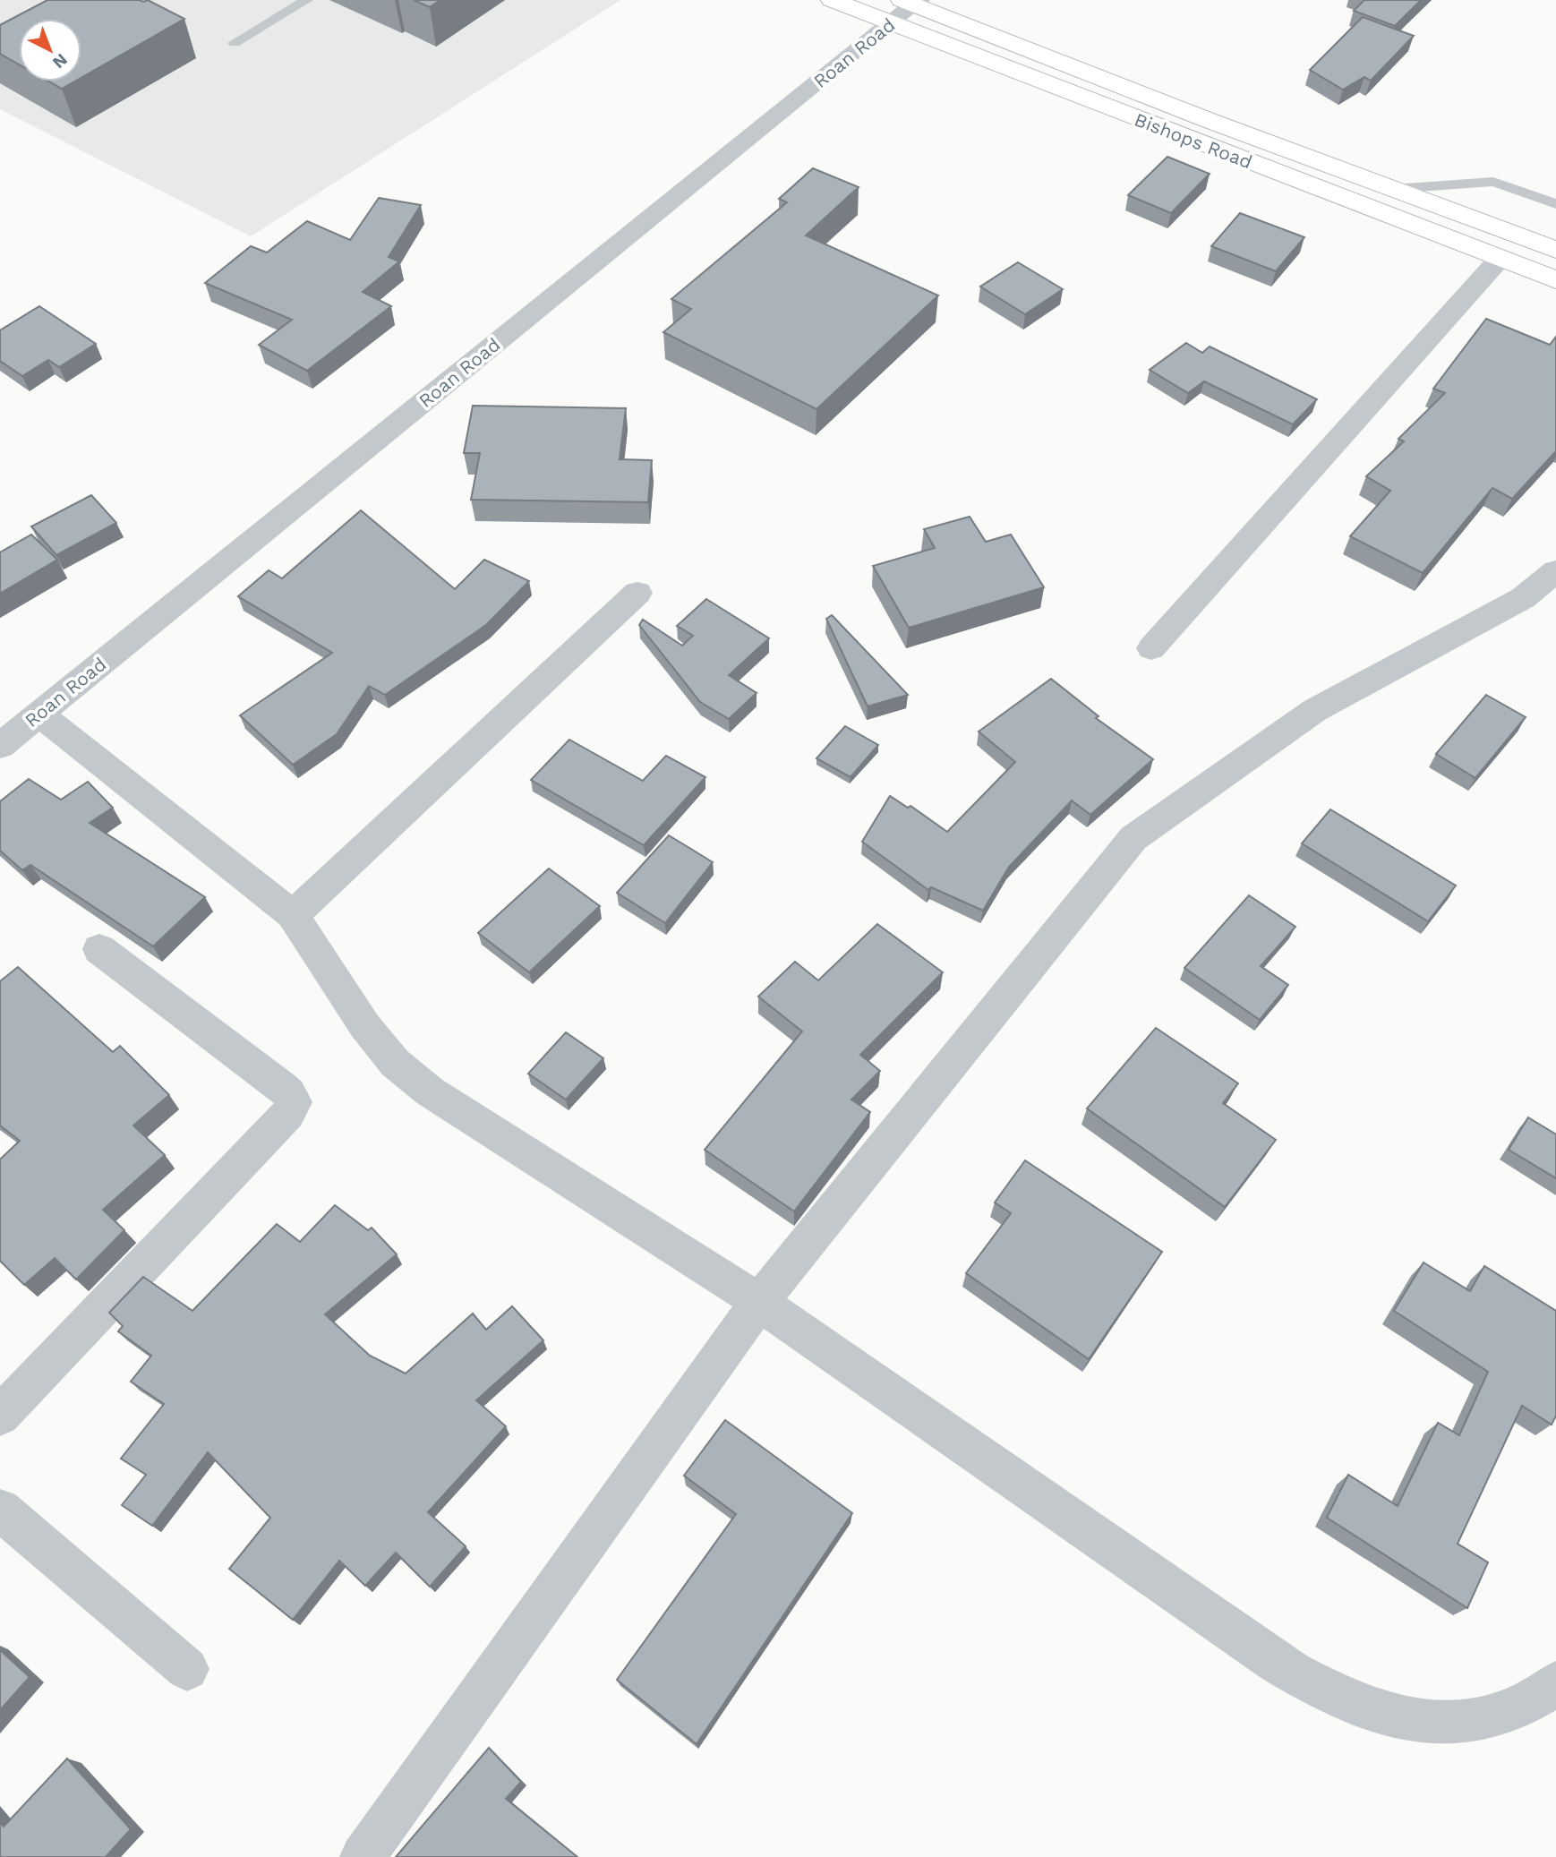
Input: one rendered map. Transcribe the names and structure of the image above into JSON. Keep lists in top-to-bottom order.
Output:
{
  "streets": {
    "main road": ["Bishops Road"],
    "street": ["Roan Road"]
  },
  "crossings": [
    ["Roan Road", "Bishops Road"]
  ],
  "north": "bottom right"
}
